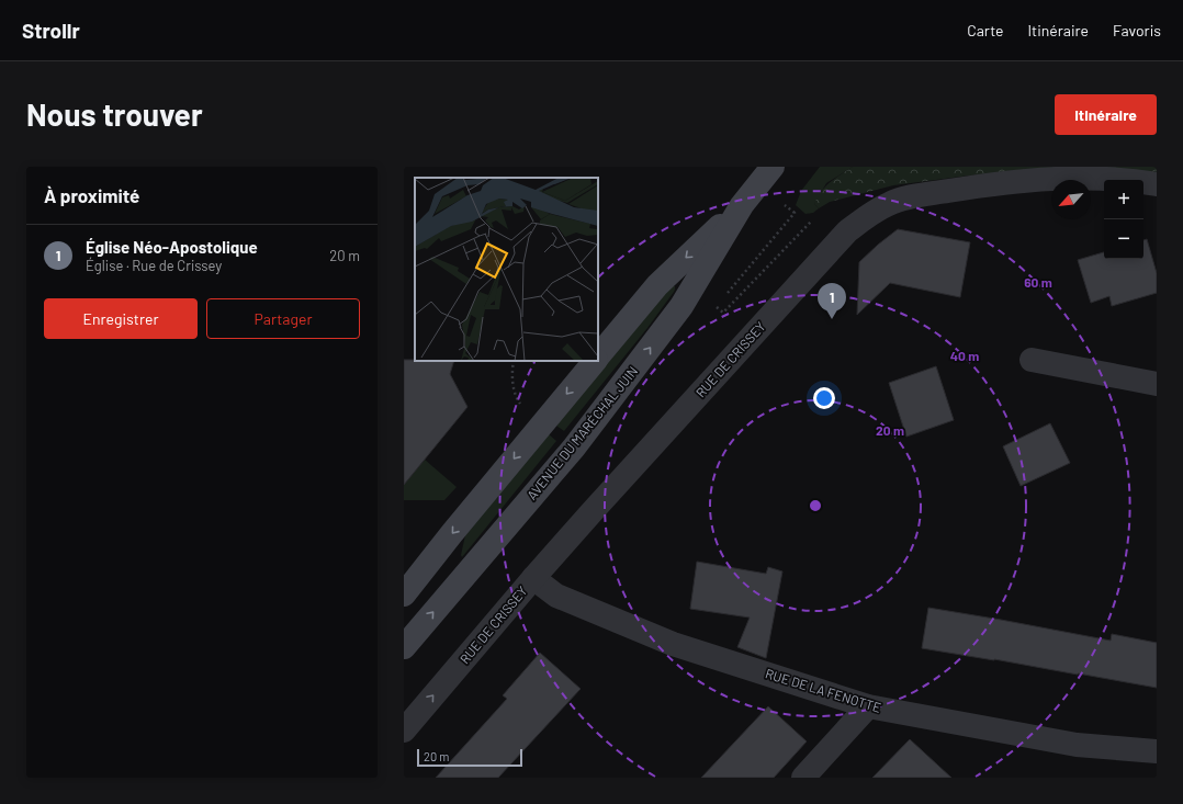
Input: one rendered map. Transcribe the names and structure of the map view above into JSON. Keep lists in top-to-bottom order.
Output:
{
  "streets": {
    "main road": ["AVENUE DU MARÉCHAL JUIN"],
    "street": ["RUE DE CRISSEY", "RUE DE LA FENOTTE"]
  },
  "crossings": [
    ["RUE DE CRISSEY", "RUE DE LA FENOTTE"]
  ],
  "scale_bar": "20 m",
  "north": "bottom left",
  "page": {
    "header": "Strollr",
    "nav": ["Carte", "Itinéraire", "Favoris"],
    "buttons": [
      "Itinéraire",
      ["Enregistrer", "Partager"]
    ],
    "title": "Nous trouver",
    "heading": "À proximité",
    "map_buttons": ["+", "−"],
    "list": [
      {
        "mark": "1",
        "name": "Église Néo-Apostolique",
        "note": "Église · Rue de Crissey",
        "value": "20 m"
      }
    ],
    "pins": "1",
    "scale": "20 m"
  },
  "rings": ["60 m", "40 m", "20 m"]
}
